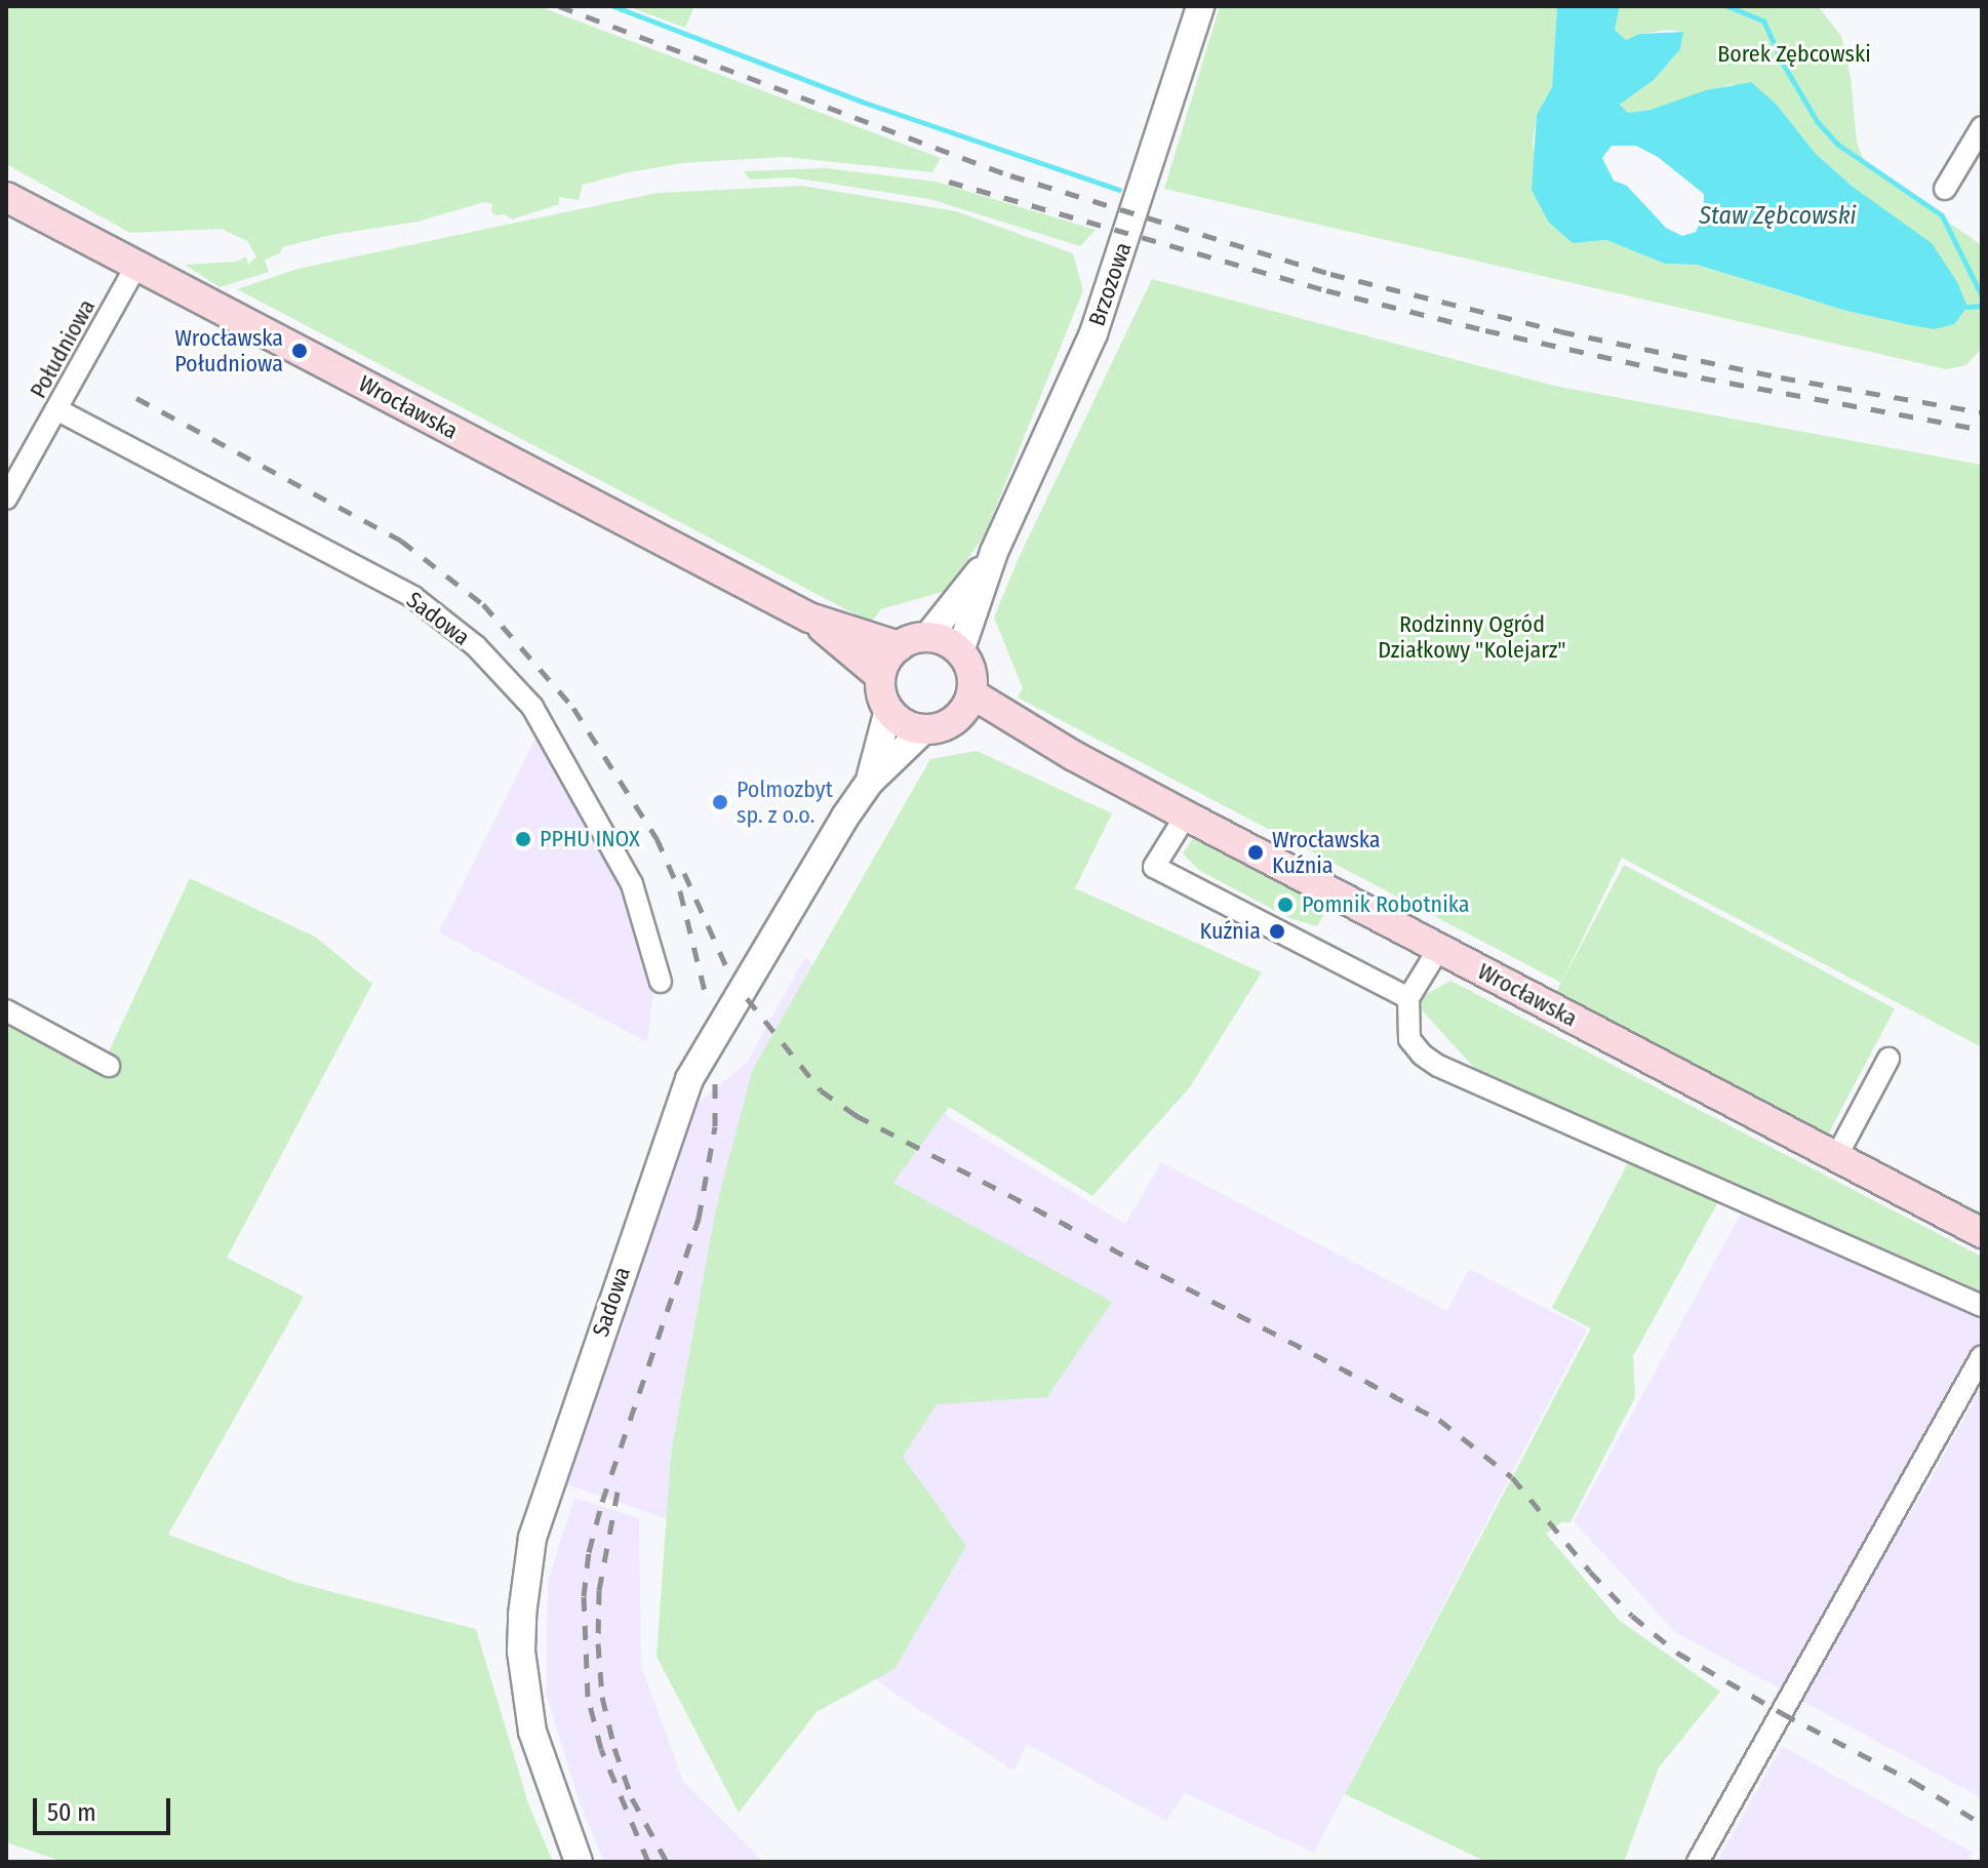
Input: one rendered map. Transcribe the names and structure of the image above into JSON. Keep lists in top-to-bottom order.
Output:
{
  "streets": {
    "main road": ["Wrocławska"],
    "street": ["Brzozowa", "Południowa", "Sadowa"]
  },
  "crossings": [
    ["Brzozowa", "Wrocławska"],
    ["Brzozowa", "Sadowa"],
    ["Południowa", "Wrocławska"],
    ["Południowa", "Sadowa"],
    ["Wrocławska", "Sadowa"]
  ],
  "water": ["Staw Zębcowski"],
  "parks": ["Borek Zębcowski", "Rodzinny Ogród Działkowy \"Kolejarz\""],
  "places": [
    "Wrocławska Południowa",
    "Polmozbyt sp. z o.o.",
    "PPHU INOX",
    "Wrocławska Kuźnia",
    "Pomnik Robotnika",
    "Kuźnia"
  ],
  "scale_bar": "50 m"
}
